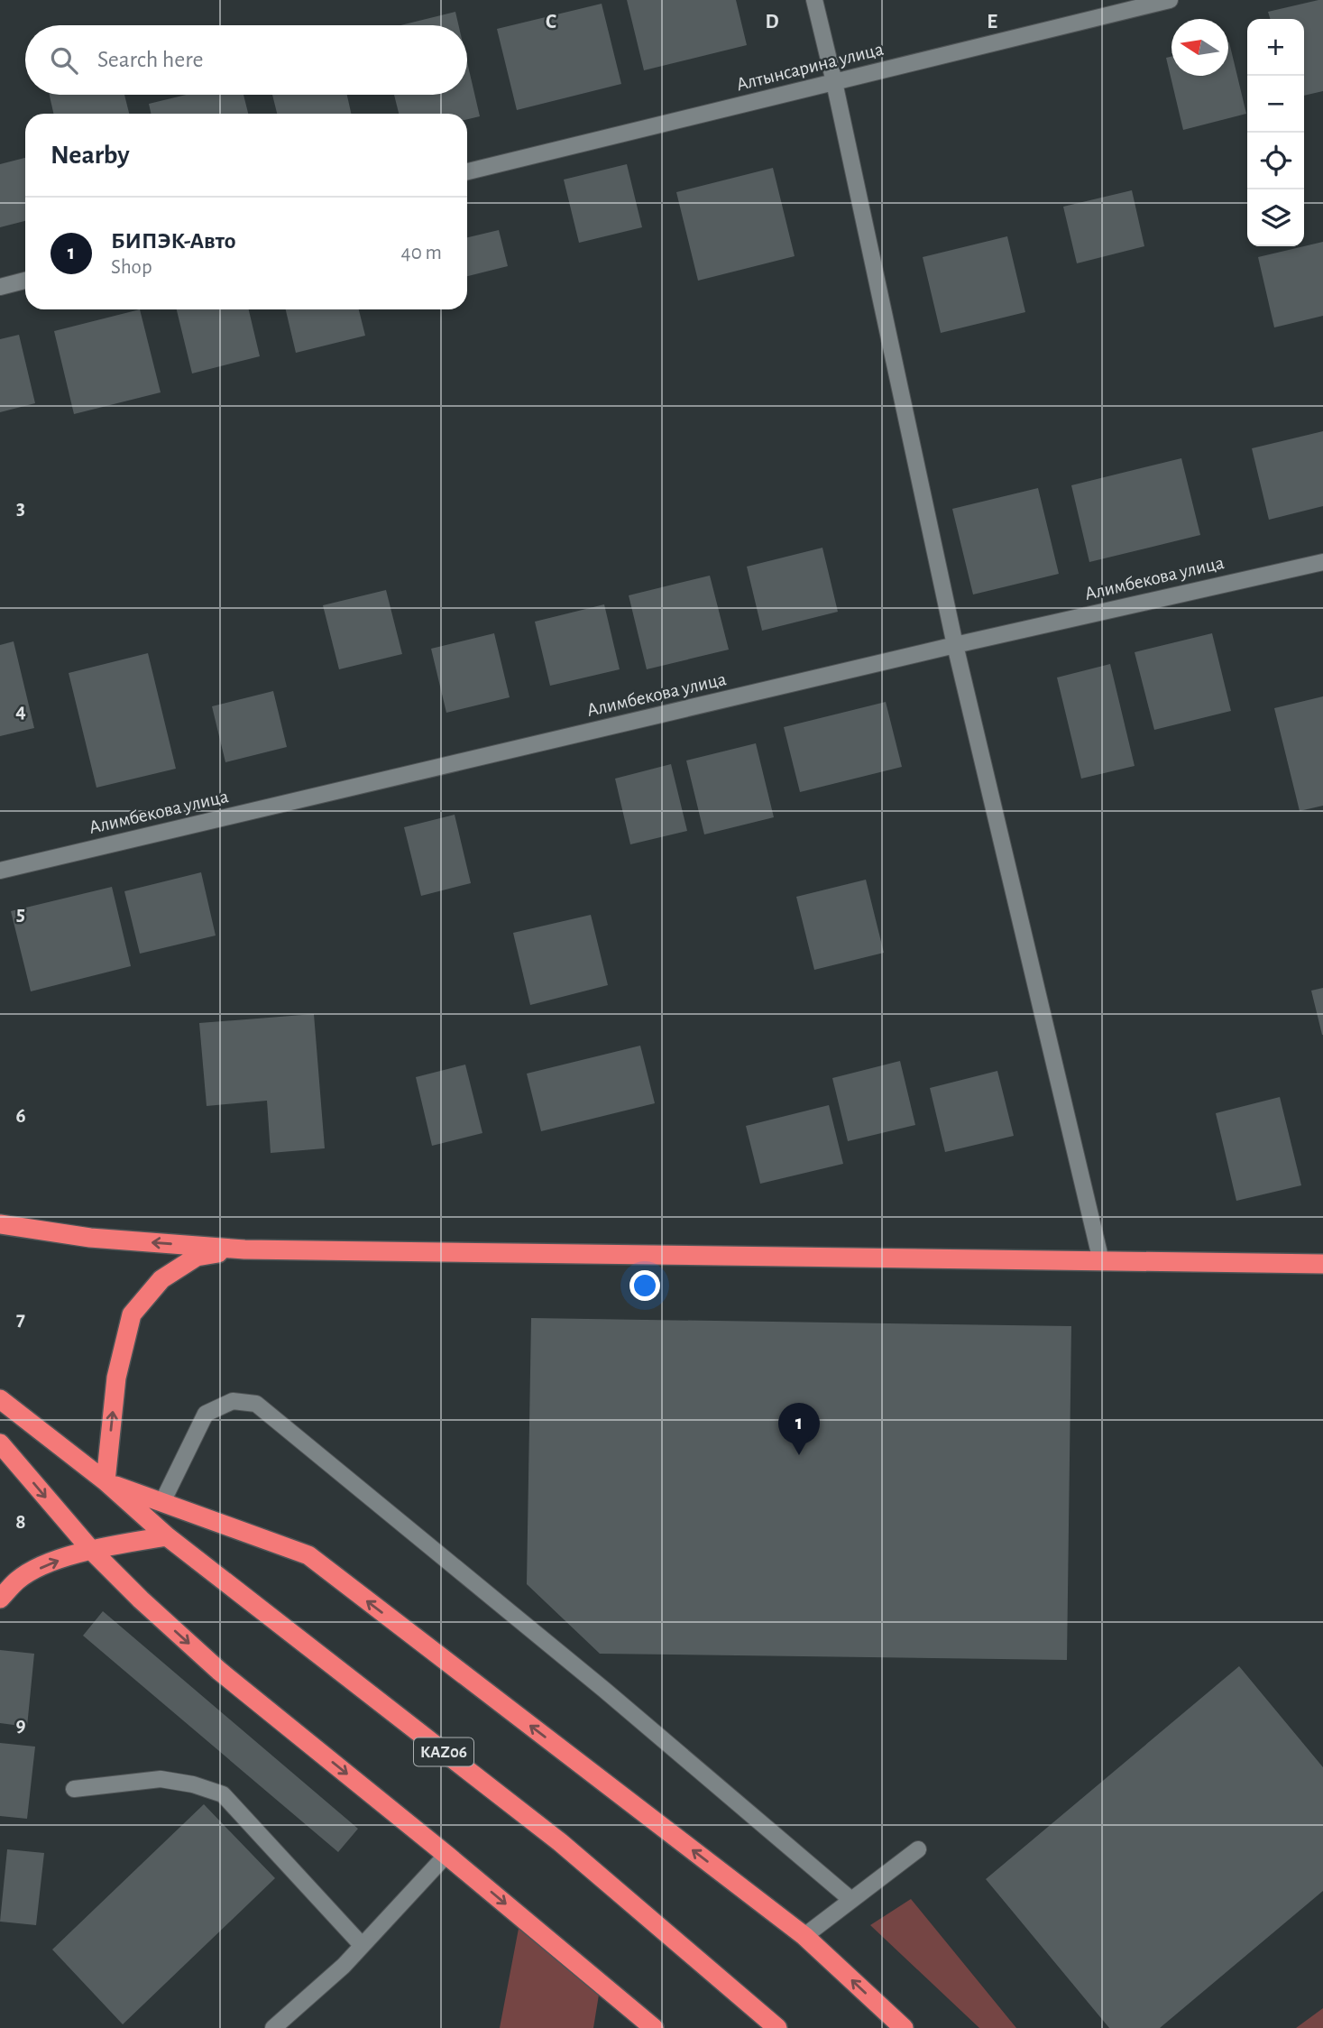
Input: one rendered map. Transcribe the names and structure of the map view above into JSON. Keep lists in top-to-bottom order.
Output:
{
  "streets": {
    "highway": ["KАZ06"],
    "street": ["Алтынсарина улица", "Алимбекова улица"]
  },
  "north": "left",
  "page": {
    "map_buttons": ["+", "−"],
    "search": "Search here",
    "heading": "Nearby",
    "list": [
      {
        "mark": "1",
        "name": "БИПЭК-Авто",
        "note": "Shop",
        "value": "40 m"
      }
    ],
    "pins": "1"
  },
  "grid": {
    "columns": ["C", "D", "E"],
    "rows": [
      "3",
      "4",
      "5",
      "6",
      "7",
      "8",
      "9"
    ]
  }
}
